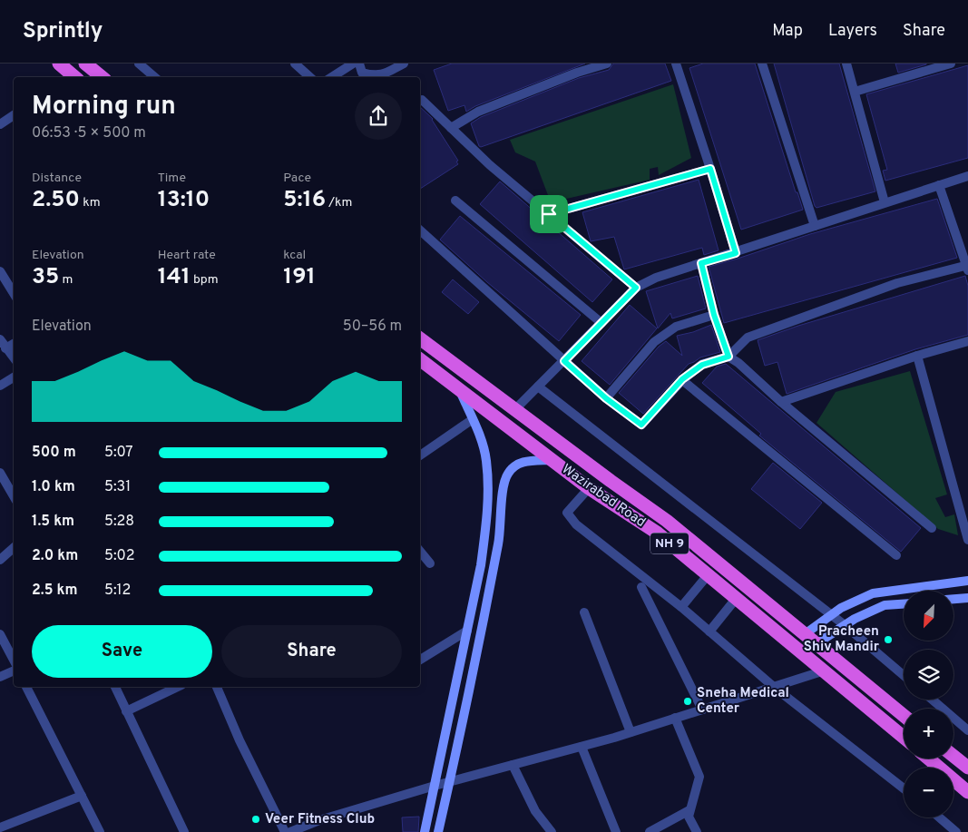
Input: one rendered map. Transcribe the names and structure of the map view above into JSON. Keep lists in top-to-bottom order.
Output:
{
  "streets": {
    "highway": ["Wazirabad Road", "NH 9"]
  },
  "places": ["Pracheen Shiv Mandir", "Sneha Medical Center", "Veer Fitness Club"],
  "north": "bottom left",
  "page": {
    "header": "Sprintly",
    "nav": ["Map", "Layers", "Share"],
    "heading": ["Morning run", "06:53 · 5 × 500 m"],
    "stats": [
      ["Distance", "2.50 km"],
      ["Time", "13:10"],
      ["Pace", "5:16 /km"],
      ["Elevation", "35 m"],
      ["Heart rate", "141 bpm"],
      ["kcal", "191"]
    ],
    "chart": ["Elevation", "50–56 m"],
    "list": [
      {
        "name": "500 m",
        "note": "5:07"
      },
      {
        "name": "1.0 km",
        "note": "5:31"
      },
      {
        "name": "1.5 km",
        "note": "5:28"
      },
      {
        "name": "2.0 km",
        "note": "5:02"
      },
      {
        "name": "2.5 km",
        "note": "5:12"
      }
    ],
    "map_buttons": ["+", "−"],
    "buttons": ["Save", "Share"]
  }
}
